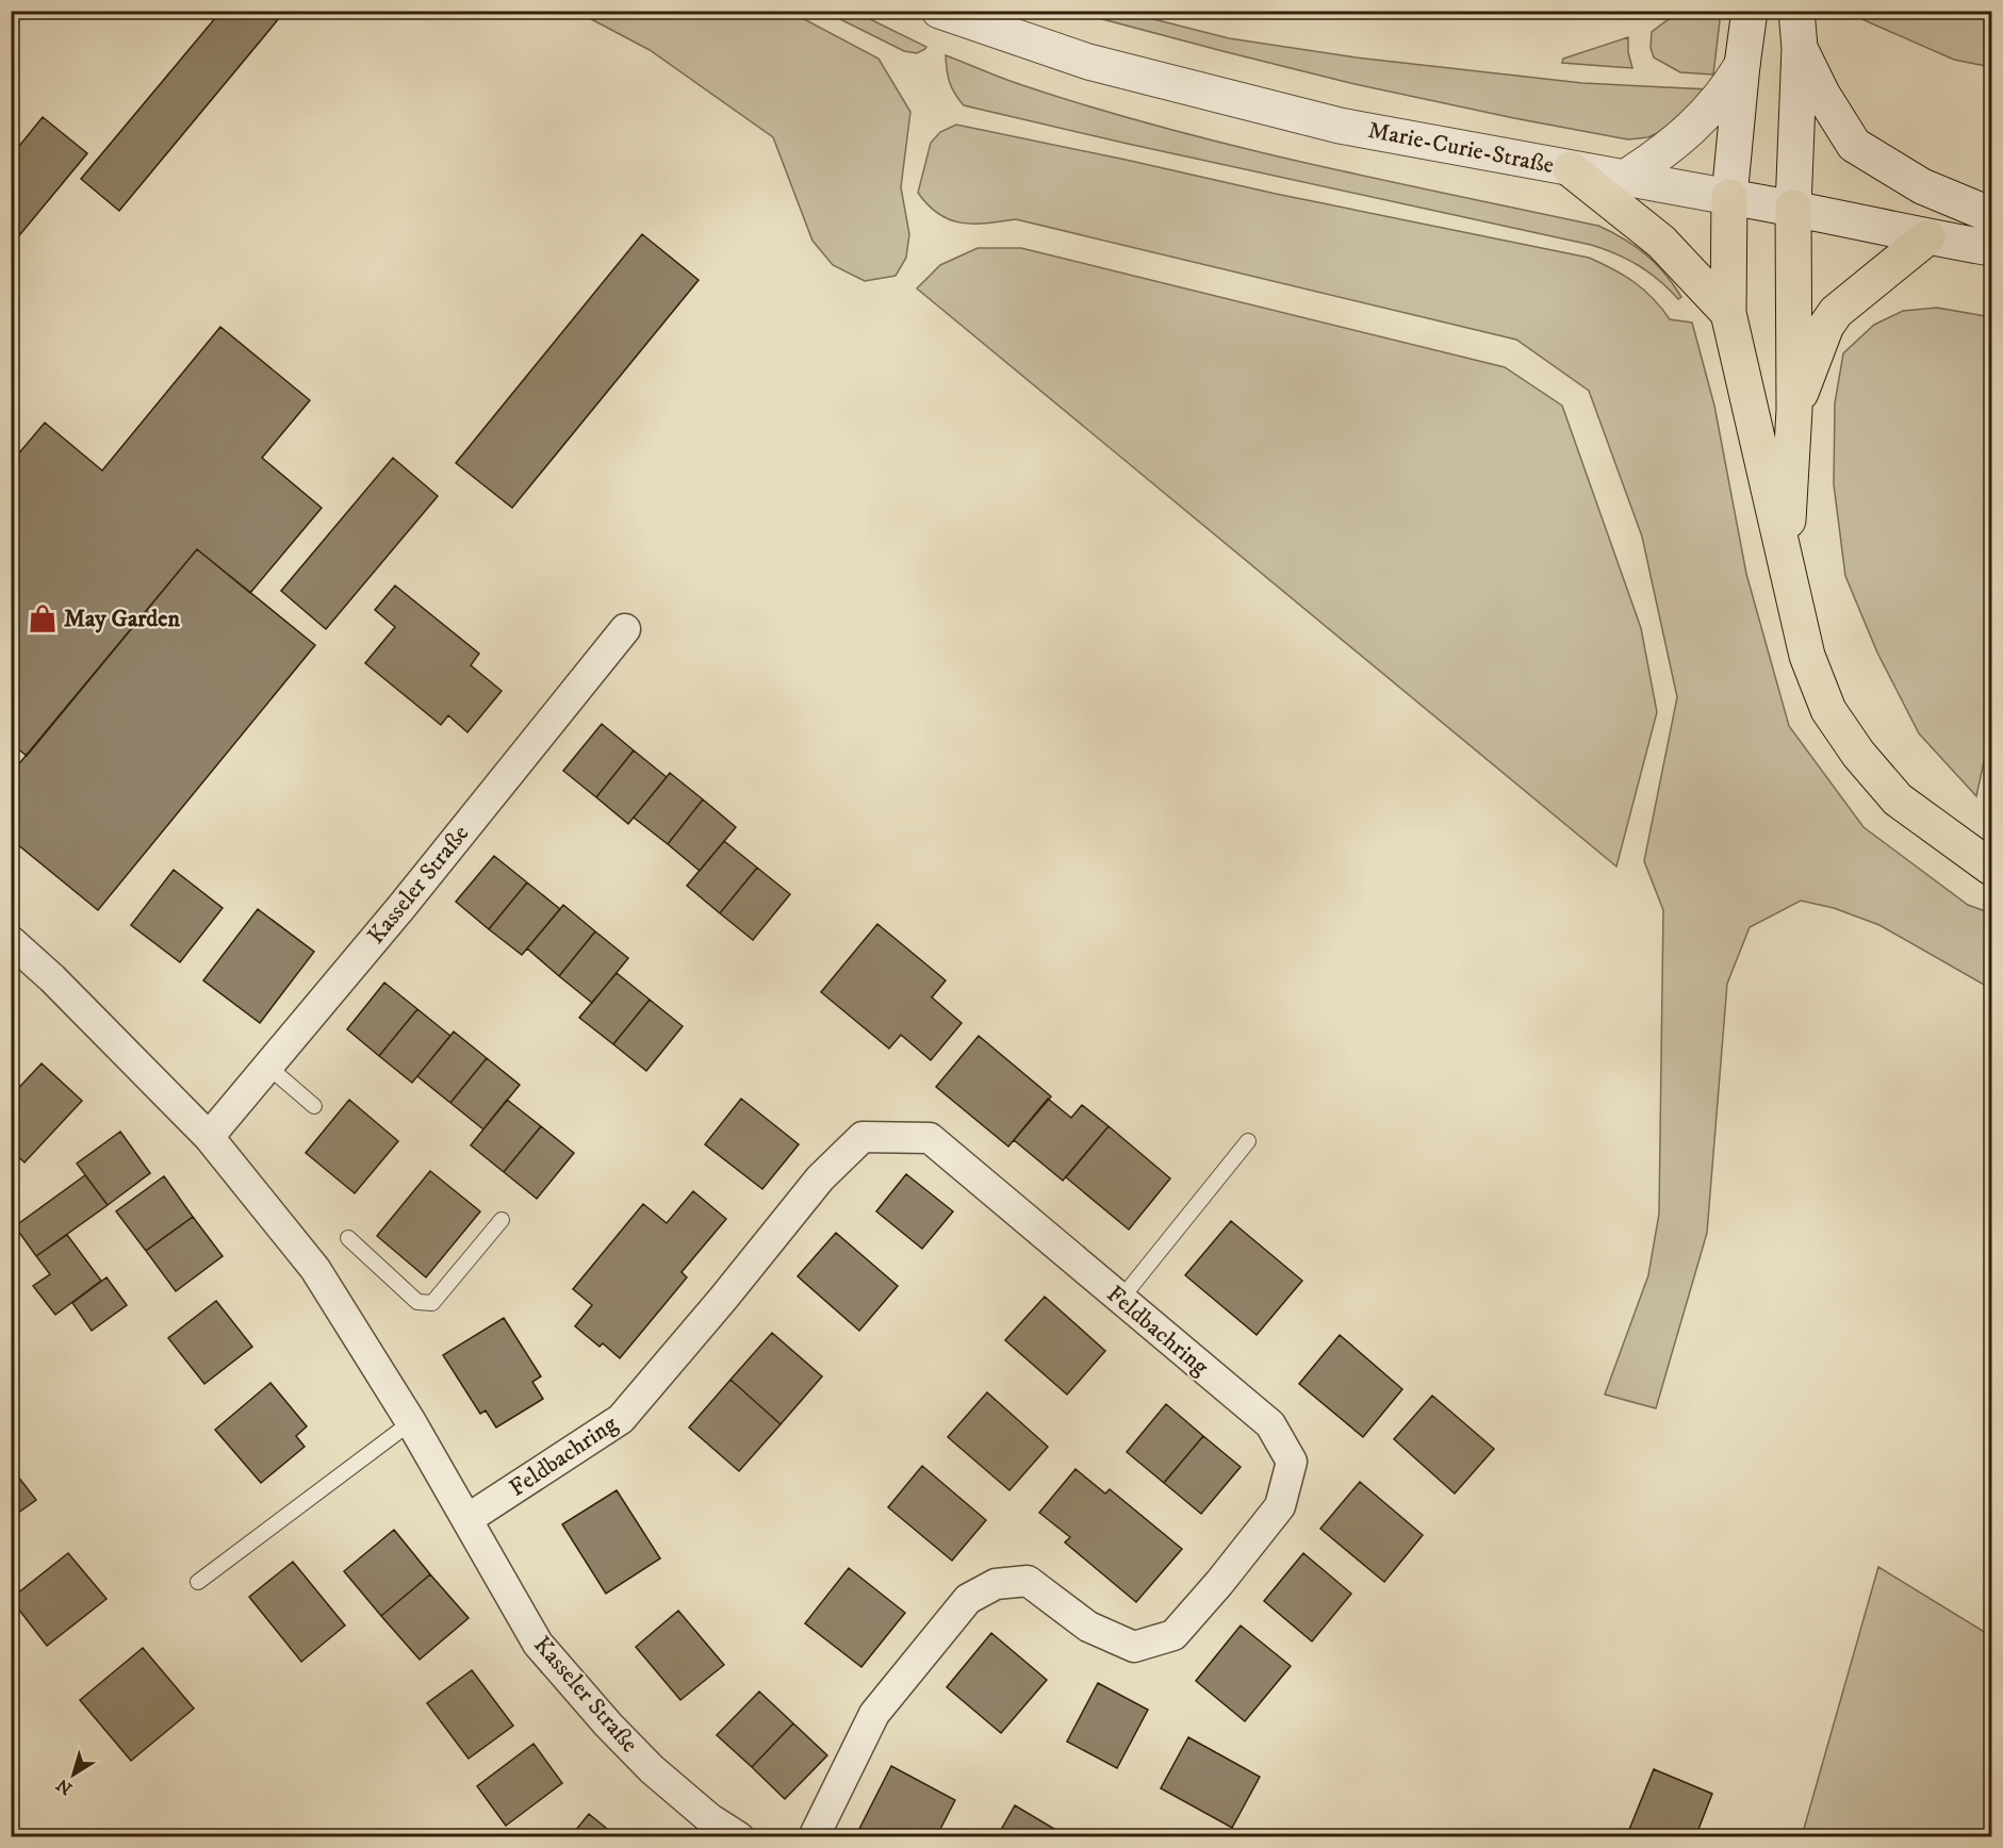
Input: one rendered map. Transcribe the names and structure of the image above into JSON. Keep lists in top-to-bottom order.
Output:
{
  "streets": {
    "street": ["Marie-Curie-Straße", "Kasseler Straße", "Feldbachring"]
  },
  "crossings": [
    ["Kasseler Straße", "Feldbachring"]
  ],
  "places": {
    "shop": ["May Garden"]
  },
  "north": "bottom left"
}
